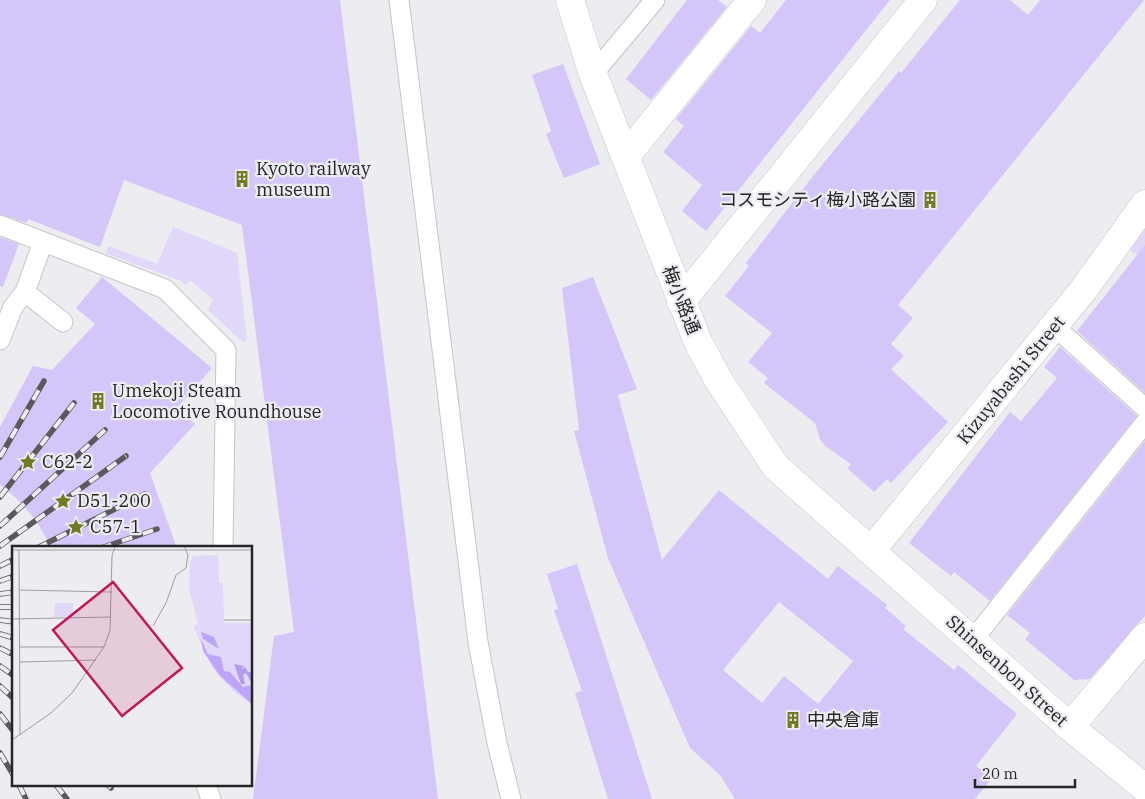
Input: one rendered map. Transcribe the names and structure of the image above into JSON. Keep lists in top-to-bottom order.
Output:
{
  "streets": {
    "street": ["梅小路通", "Kizuyabashi Street", "Shinsenbon Street"]
  },
  "crossings": [
    ["梅小路通", "Kizuyabashi Street"],
    ["梅小路通", "Shinsenbon Street"],
    ["Kizuyabashi Street", "Shinsenbon Street"]
  ],
  "places": {
    "building": [
      "Kyoto railway museum",
      "コスモシティ梅小路公園",
      "Umekoji Steam Locomotive Roundhouse",
      "中央倉庫"
    ],
    "place": ["C62-2", "D51-200", "C57-1"]
  },
  "scale_bar": "20 m"
}
